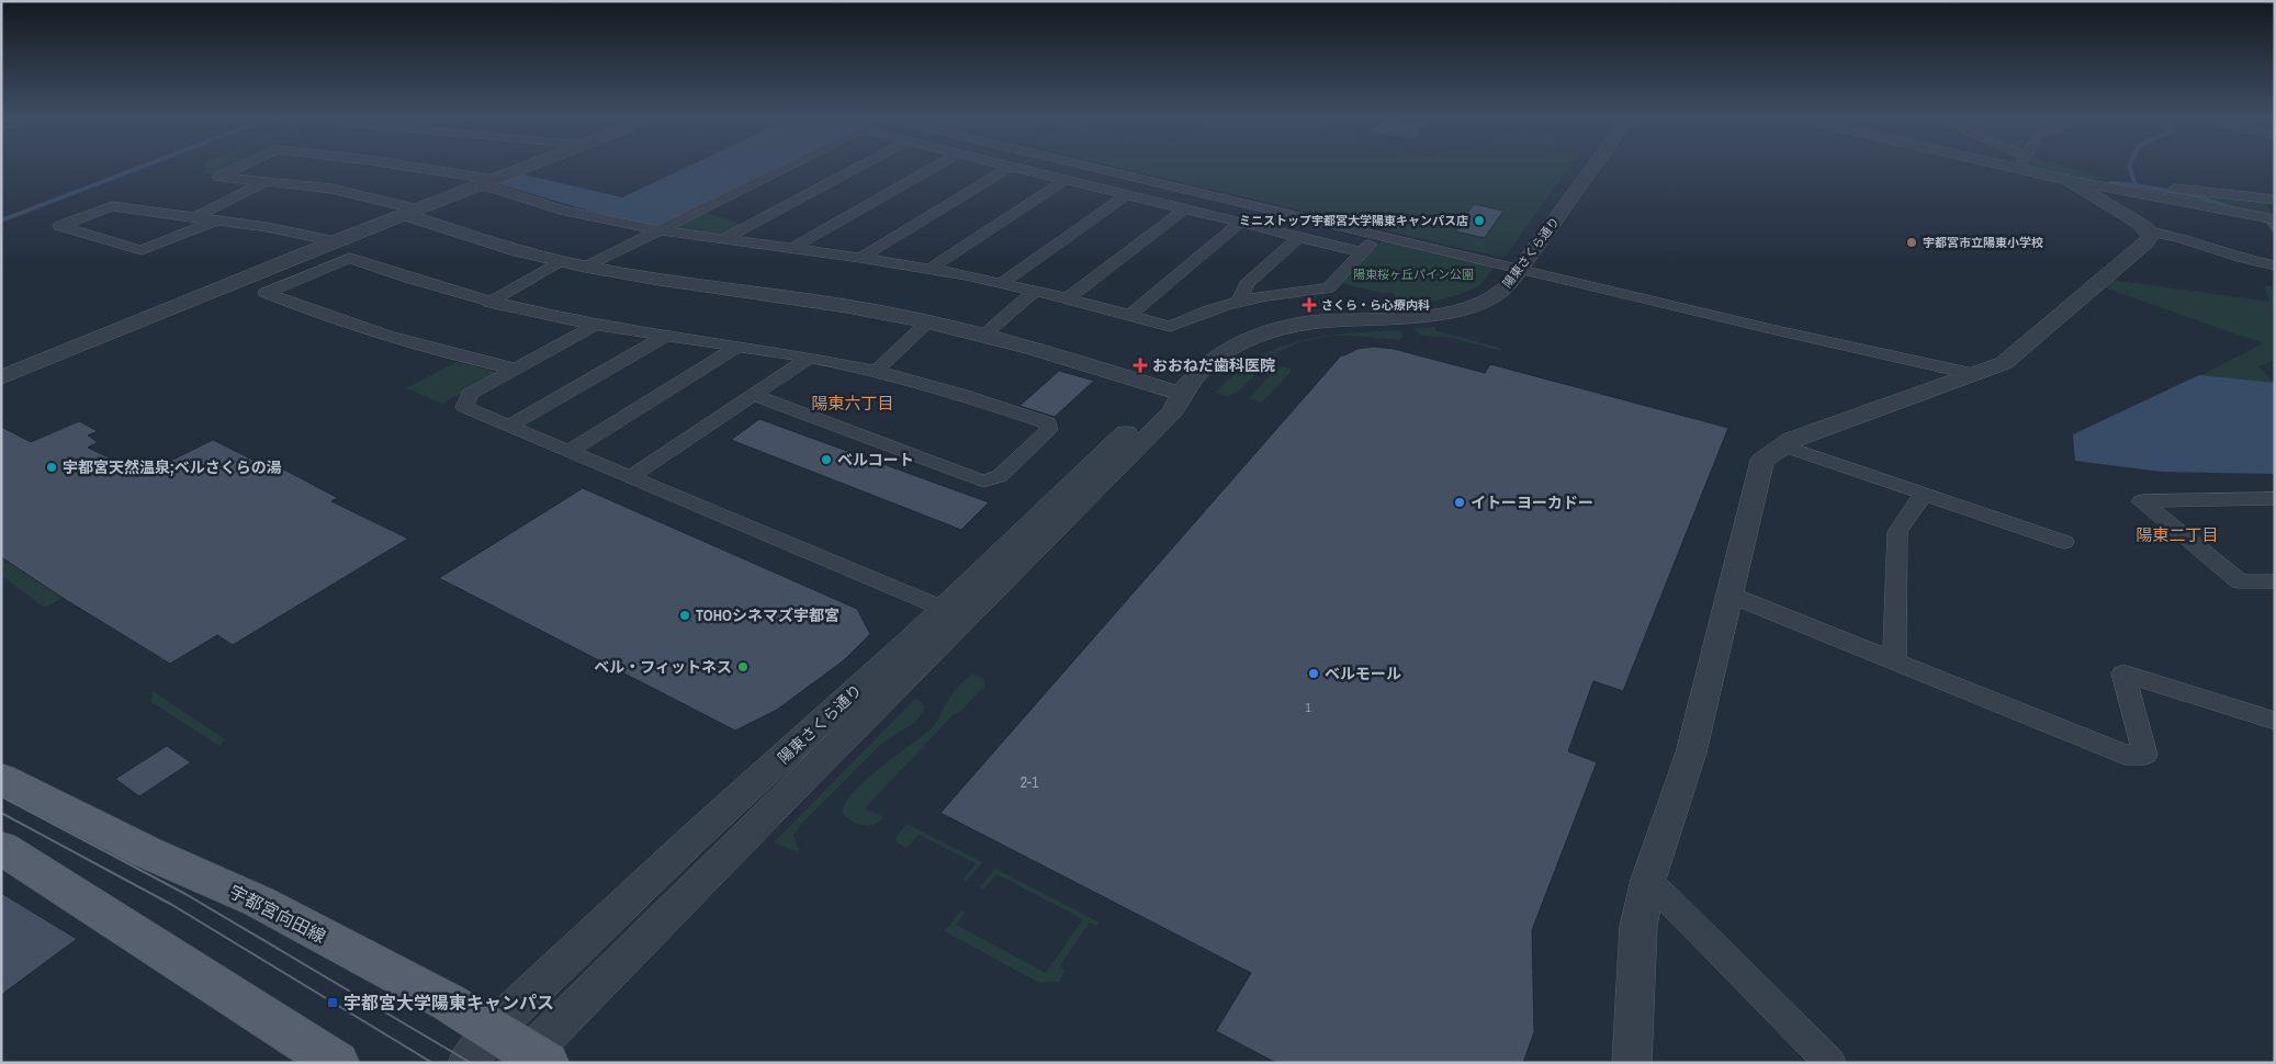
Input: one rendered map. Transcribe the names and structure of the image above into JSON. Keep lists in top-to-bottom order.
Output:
{
  "streets": {
    "main road": ["宇都宮向田線"],
    "street": ["陽東さくら通り"]
  },
  "crossings": [
    ["陽東さくら通り", "宇都宮向田線"]
  ],
  "districts": ["陽東六丁目", "陽東二丁目"],
  "parks": ["陽東桜ヶ丘パイン公園"],
  "places": {
    "other": [
      "ミニストップ宇都宮大学陽東キャンパス店",
      "宇都宮市立陽東小学校",
      "ベルコート",
      "宇都宮天然温泉;ベルさくらの湯",
      "イトーヨーカドー",
      "TOHOシネマズ宇都宮",
      "ベル・フィットネス",
      "ベルモール"
    ],
    "health": ["さくら・ら心療内科", "おおねだ歯科医院"],
    "transit": ["宇都宮大学陽東キャンパス"]
  },
  "house_numbers": ["1", "2-1"]
}
